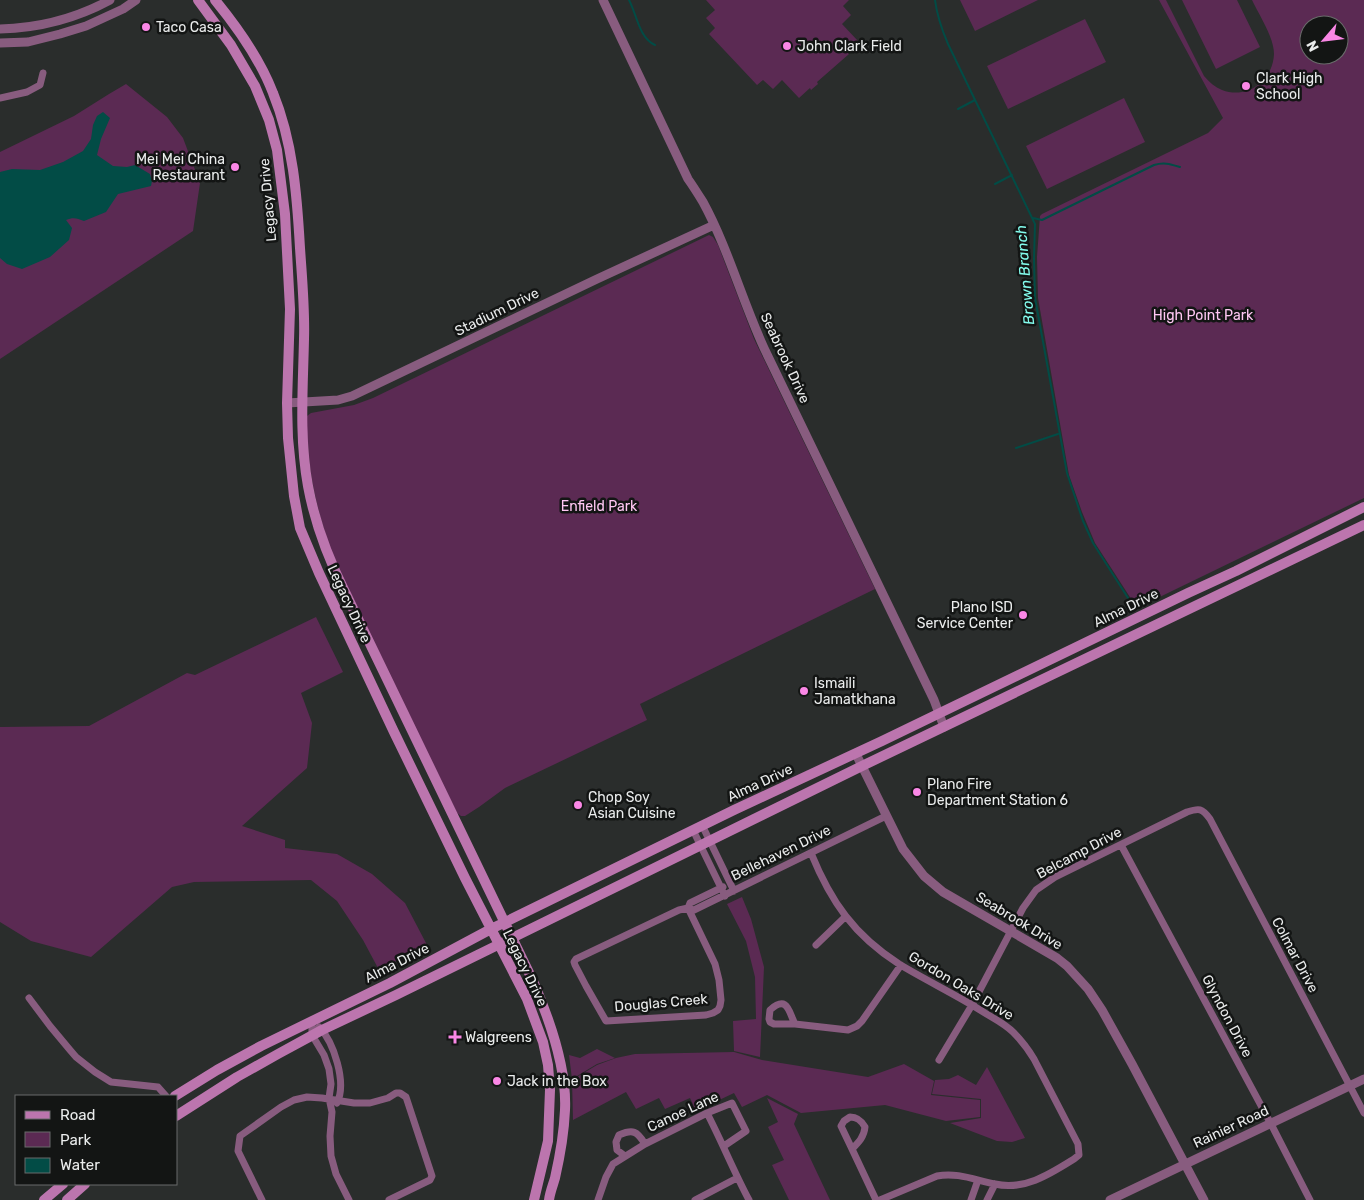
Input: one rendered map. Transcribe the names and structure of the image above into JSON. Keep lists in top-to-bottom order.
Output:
{
  "streets": {
    "main road": ["Legacy Drive", "Alma Drive"],
    "street": [
      "Stadium Drive",
      "Seabrook Drive",
      "Bellehaven Drive",
      "Belcamp Drive",
      "Colmar Drive",
      "Gordon Oaks Drive",
      "Douglas Creek",
      "Glyndon Drive",
      "Canoe Lane",
      "Rainier Road"
    ]
  },
  "crossings": [
    ["Legacy Drive", "Stadium Drive"],
    ["Legacy Drive", "Alma Drive"],
    ["Stadium Drive", "Seabrook Drive"],
    ["Seabrook Drive", "Alma Drive"],
    ["Seabrook Drive", "Bellehaven Drive"],
    ["Seabrook Drive", "Belcamp Drive"],
    ["Seabrook Drive", "Rainier Road"],
    ["Bellehaven Drive", "Gordon Oaks Drive"],
    ["Bellehaven Drive", "Douglas Creek"],
    ["Belcamp Drive", "Colmar Drive"],
    ["Belcamp Drive", "Gordon Oaks Drive"],
    ["Belcamp Drive", "Glyndon Drive"],
    ["Colmar Drive", "Rainier Road"],
    ["Glyndon Drive", "Rainier Road"]
  ],
  "water": ["Brown Branch"],
  "parks": ["High Point Park", "Enfield Park"],
  "places": {
    "other": [
      "Taco Casa",
      "John Clark Field",
      "Clark High School",
      "Mei Mei China Restaurant",
      "Plano ISD Service Center",
      "Ismaili Jamatkhana",
      "Plano Fire Department Station 6",
      "Chop Soy Asian Cuisine",
      "Jack in the Box"
    ],
    "health": ["Walgreens"]
  },
  "legend": ["Road", "Park", "Water"],
  "north": "bottom left"
}
